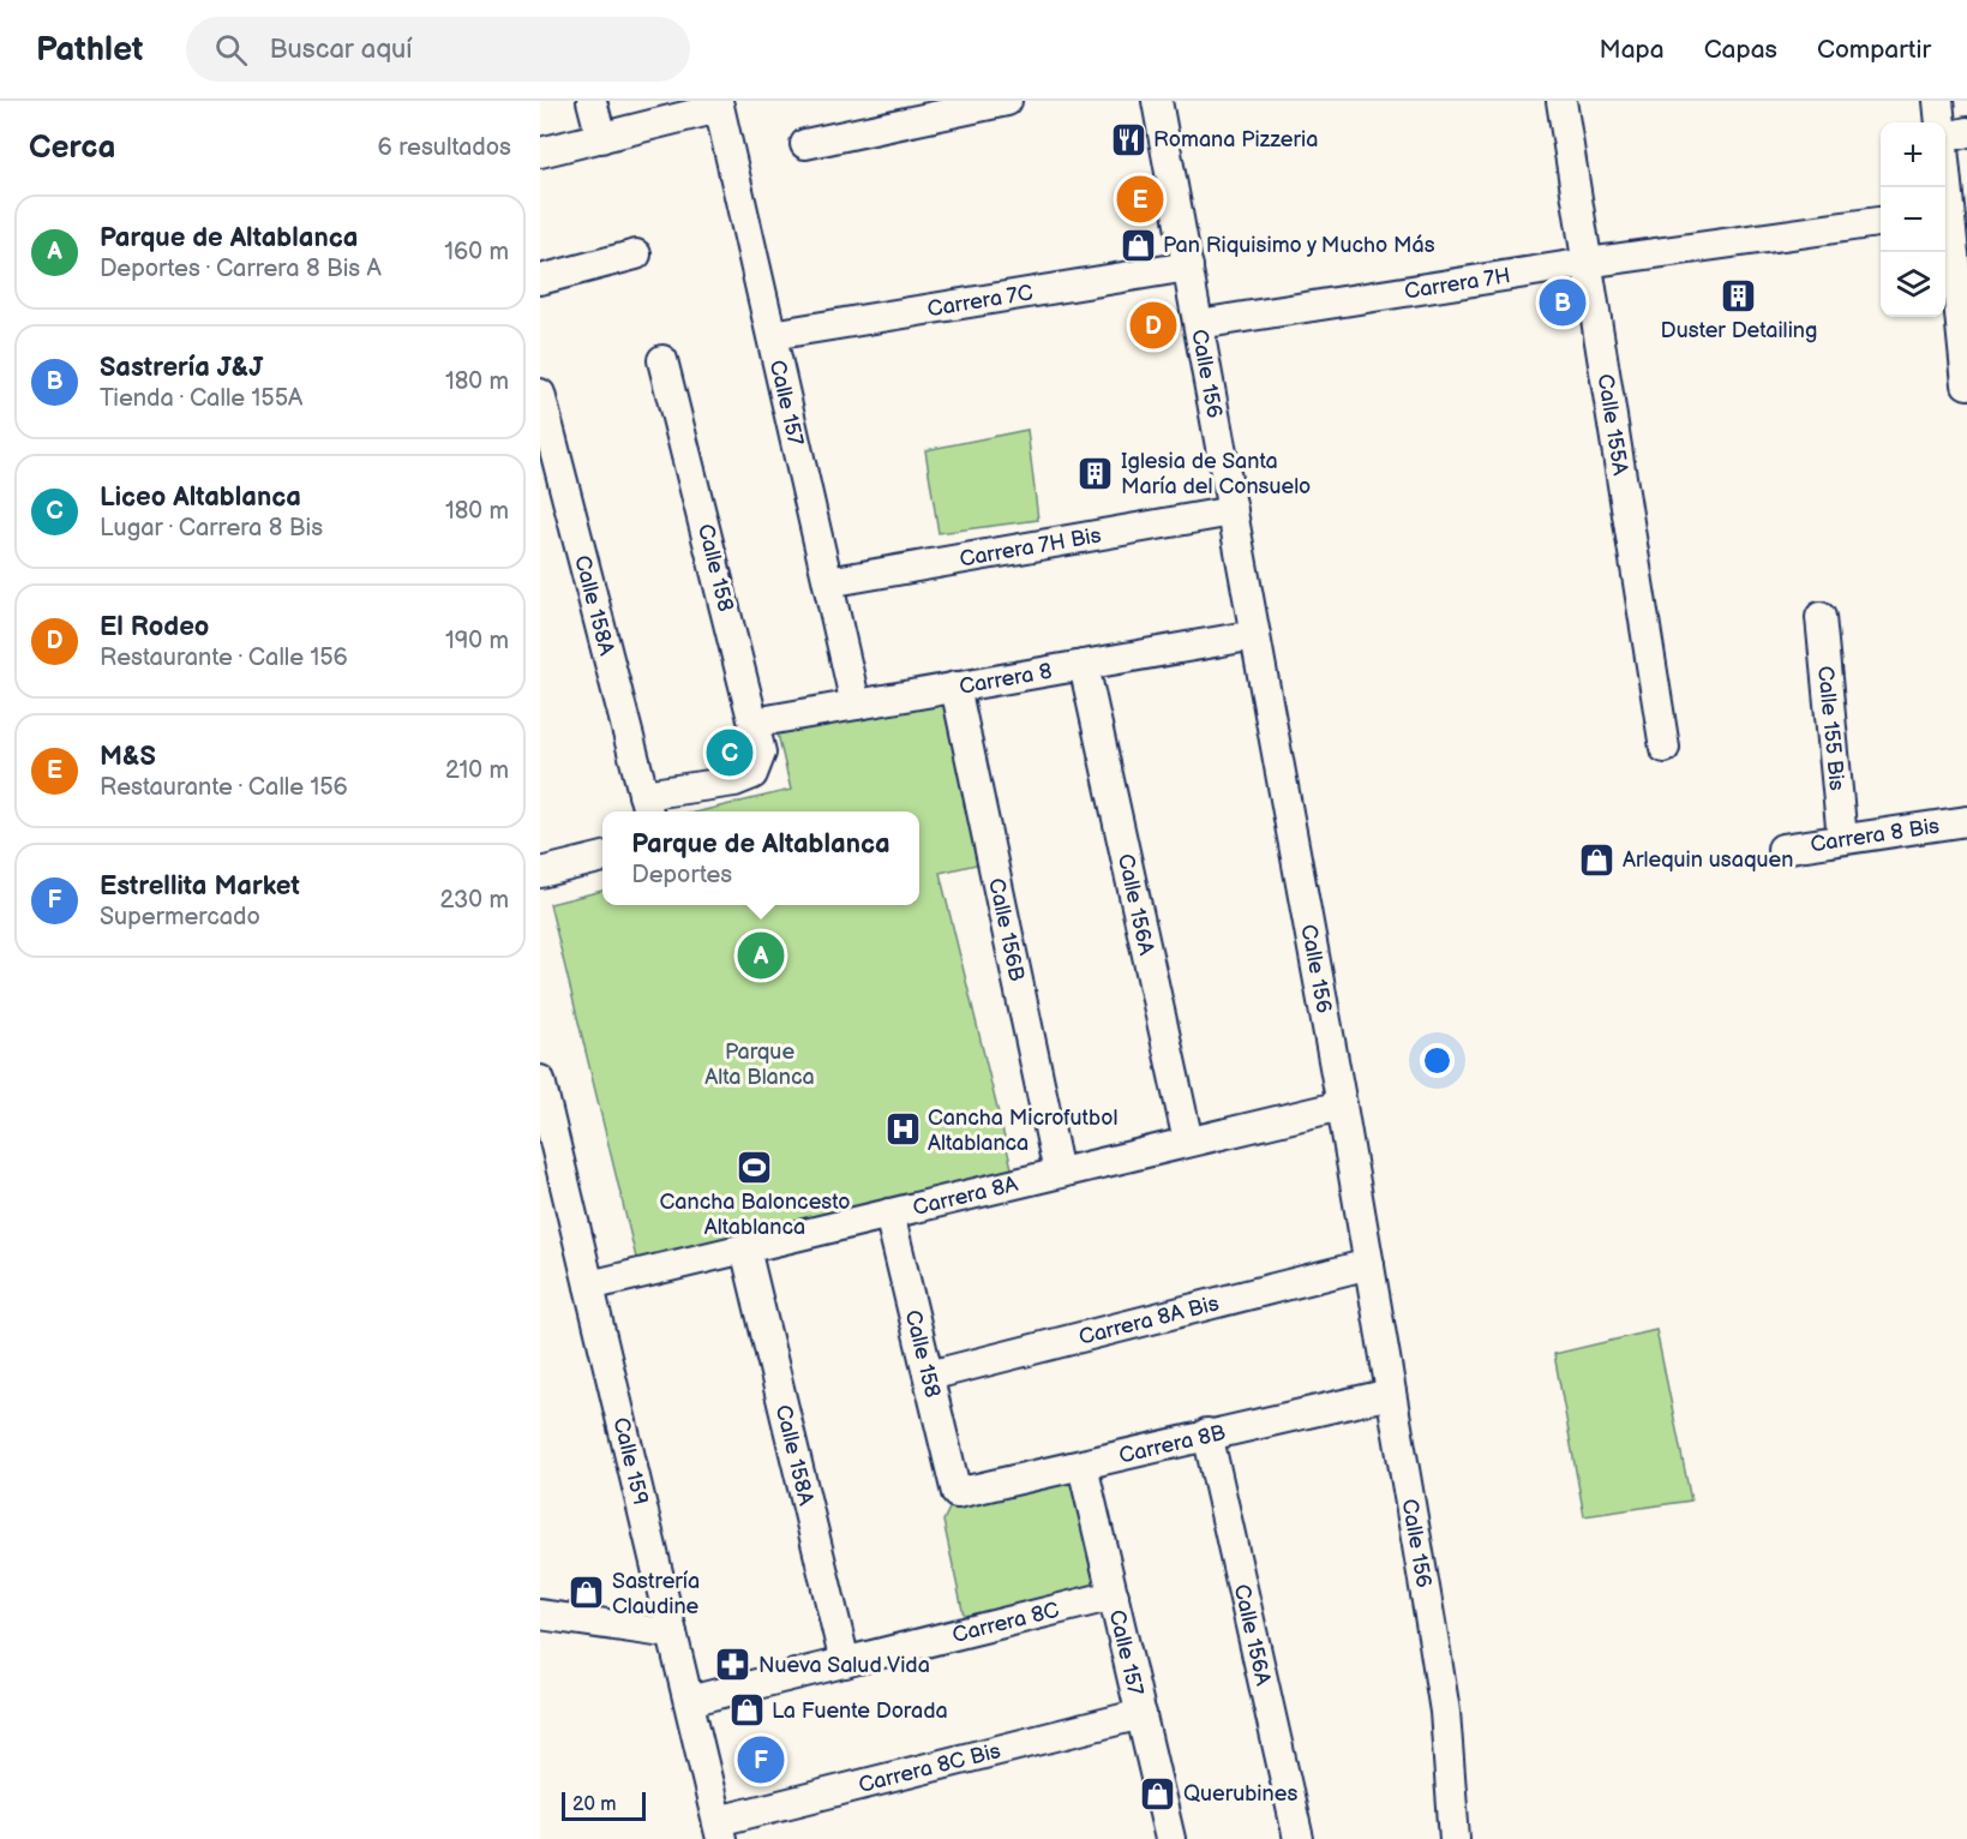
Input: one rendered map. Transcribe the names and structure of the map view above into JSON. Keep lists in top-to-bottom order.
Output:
{
  "streets": {
    "street": [
      "Carrera 7H",
      "Carrera 7C",
      "Calle 156",
      "Calle 157",
      "Calle 155A",
      "Carrera 7H Bis",
      "Calle 158",
      "Calle 158A",
      "Carrera 8",
      "Calle 155 Bis",
      "Carrera 8 Bis",
      "Calle 156A",
      "Calle 156B",
      "Carrera 8A",
      "Carrera 8A Bis",
      "Carrera 8B",
      "Calle 159",
      "Carrera 8C",
      "Carrera 8C Bis"
    ]
  },
  "crossings": [
    ["Carrera 7H", "Calle 156"],
    ["Carrera 7H", "Calle 155A"],
    ["Carrera 7C", "Calle 156"],
    ["Carrera 7C", "Calle 157"],
    ["Calle 156", "Carrera 7H Bis"],
    ["Calle 156", "Carrera 8"],
    ["Calle 156", "Carrera 8A"],
    ["Calle 156", "Carrera 8A Bis"],
    ["Calle 156", "Carrera 8B"],
    ["Calle 157", "Carrera 7H Bis"],
    ["Calle 157", "Carrera 8"],
    ["Calle 157", "Carrera 8B"],
    ["Calle 157", "Carrera 8C"],
    ["Calle 157", "Carrera 8C Bis"],
    ["Calle 158", "Calle 158A"],
    ["Calle 158", "Carrera 8"],
    ["Calle 158", "Carrera 8A"],
    ["Calle 158", "Carrera 8A Bis"],
    ["Calle 158", "Carrera 8B"],
    ["Calle 158A", "Carrera 8A"],
    ["Calle 158A", "Carrera 8C"],
    ["Carrera 8", "Calle 156A"],
    ["Carrera 8", "Calle 156B"],
    ["Calle 155 Bis", "Carrera 8 Bis"],
    ["Calle 156A", "Carrera 8A"],
    ["Calle 156A", "Carrera 8B"],
    ["Calle 156B", "Carrera 8A"],
    ["Carrera 8A", "Calle 159"],
    ["Calle 159", "Carrera 8C"],
    ["Calle 159", "Carrera 8C Bis"]
  ],
  "parks": ["Parque Alta Blanca"],
  "places": {
    "restaurant": ["Romana Pizzeria"],
    "shop": [
      "Pan Riquisimo y Mucho Más",
      "Arlequin usaquen",
      "Sastrería Claudine",
      "La Fuente Dorada",
      "Querubines"
    ],
    "building": ["Duster Detailing", "Iglesia de Santa María del Consuelo"],
    "hospital": ["Cancha Microfutbol Altablanca"],
    "sports": ["Cancha Baloncesto Altablanca"],
    "pharmacy": ["Nueva Salud Vida"]
  },
  "scale_bar": "20 m",
  "page": {
    "header": "Pathlet",
    "search": "Buscar aquí",
    "nav": ["Mapa", "Capas", "Compartir"],
    "heading": ["Cerca", "6 resultados"],
    "map_buttons": ["+", "−"],
    "pins": [
      "E",
      "B",
      "D",
      "C",
      "A",
      "F"
    ],
    "list": [
      {
        "mark": "A",
        "name": "Parque de Altablanca",
        "note": "Deportes · Carrera 8 Bis A",
        "value": "160 m"
      },
      {
        "mark": "B",
        "name": "Sastrería J&J",
        "note": "Tienda · Calle 155A",
        "value": "180 m"
      },
      {
        "mark": "C",
        "name": "Liceo Altablanca",
        "note": "Lugar · Carrera 8 Bis",
        "value": "180 m"
      },
      {
        "mark": "D",
        "name": "El Rodeo",
        "note": "Restaurante · Calle 156",
        "value": "190 m"
      },
      {
        "mark": "E",
        "name": "M&S",
        "note": "Restaurante · Calle 156",
        "value": "210 m"
      },
      {
        "mark": "F",
        "name": "Estrellita Market",
        "note": "Supermercado",
        "value": "230 m"
      }
    ],
    "popup": ["Parque de Altablanca", "Deportes"],
    "scale": "20 m"
  }
}
